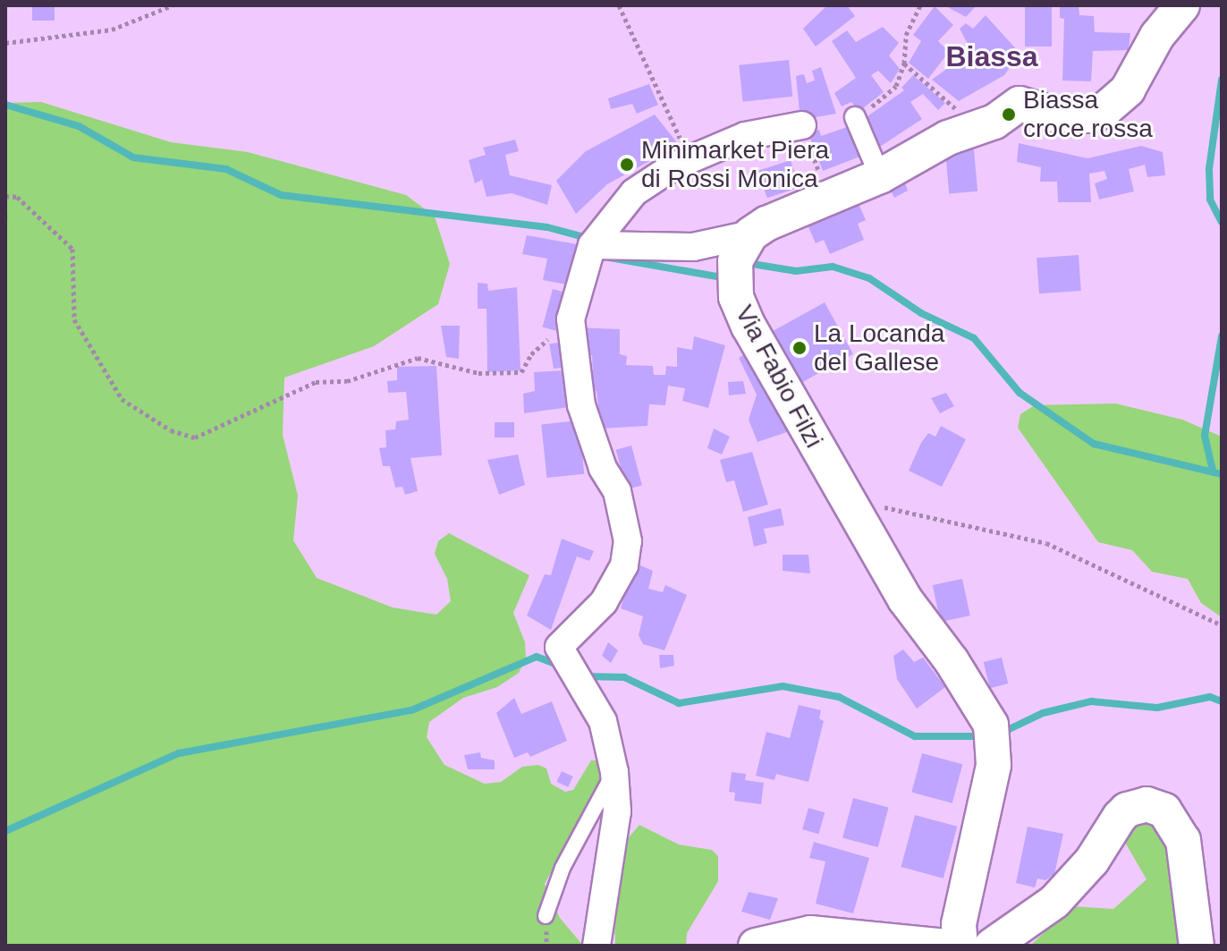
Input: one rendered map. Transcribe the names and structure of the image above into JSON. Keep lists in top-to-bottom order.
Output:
{
  "streets": {
    "street": ["Via Fabio Filzi"]
  },
  "districts": ["Biassa"],
  "places": ["Biassa croce rossa", "Minimarket Piera di Rossi Monica", "La Locanda del Gallese"]
}
